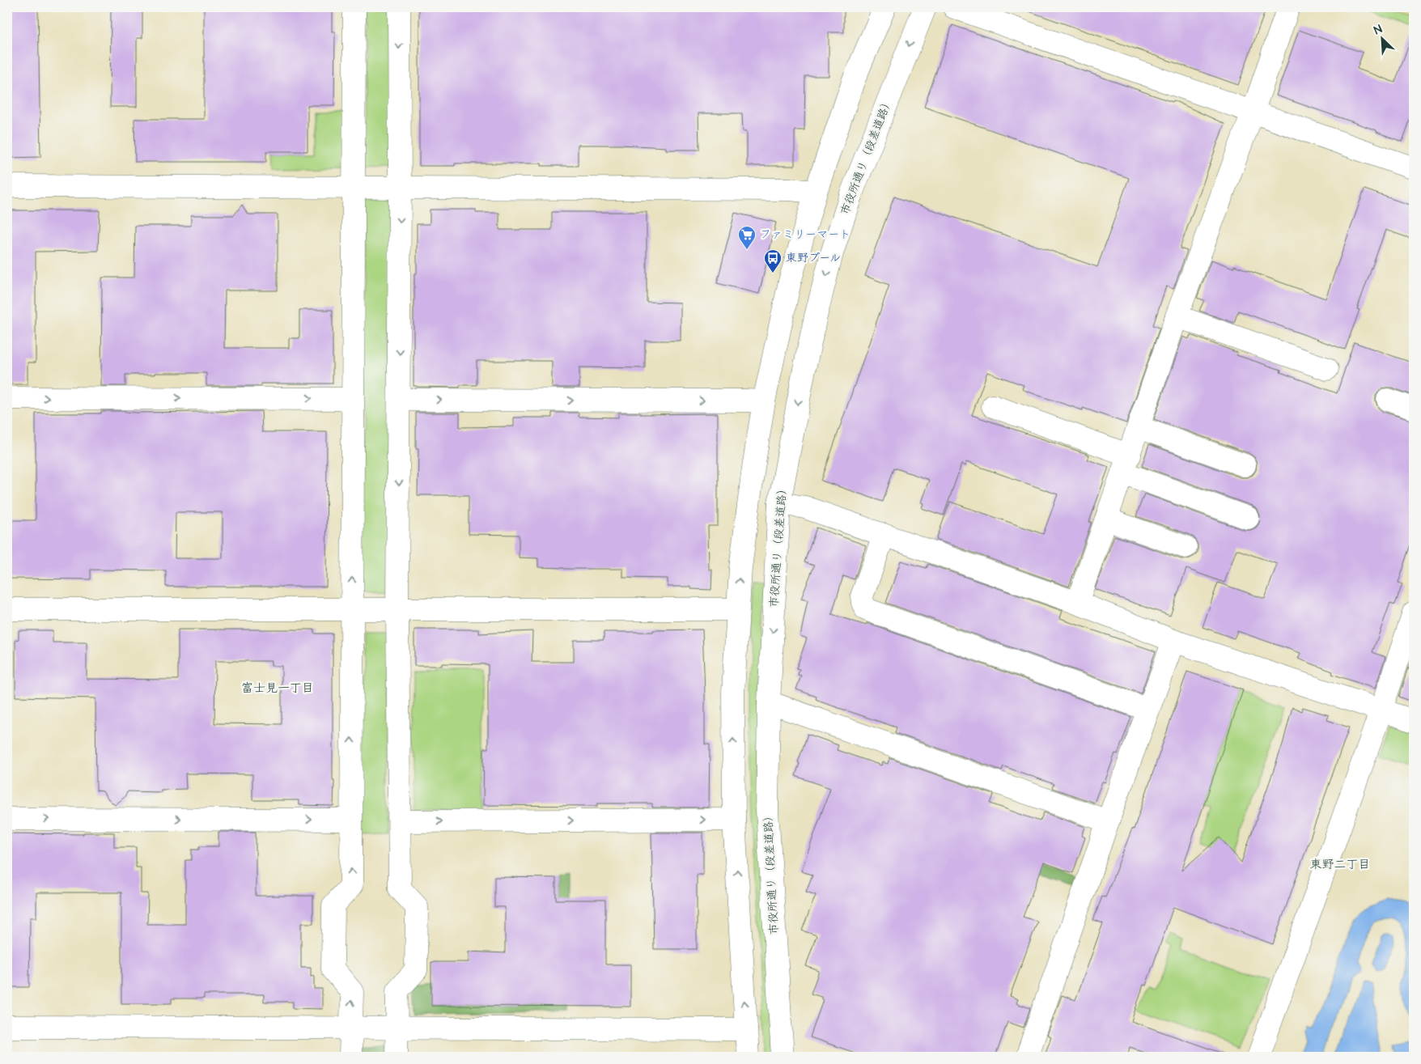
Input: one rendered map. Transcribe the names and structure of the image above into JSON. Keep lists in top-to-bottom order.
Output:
{
  "streets": {
    "street": ["市役所通り（段差道路）"]
  },
  "districts": ["富士見一丁目", "東野二丁目"],
  "places": {
    "supermarket": ["ファミリーマート"],
    "bus stop": ["東野プール"]
  },
  "north": "top left"
}
